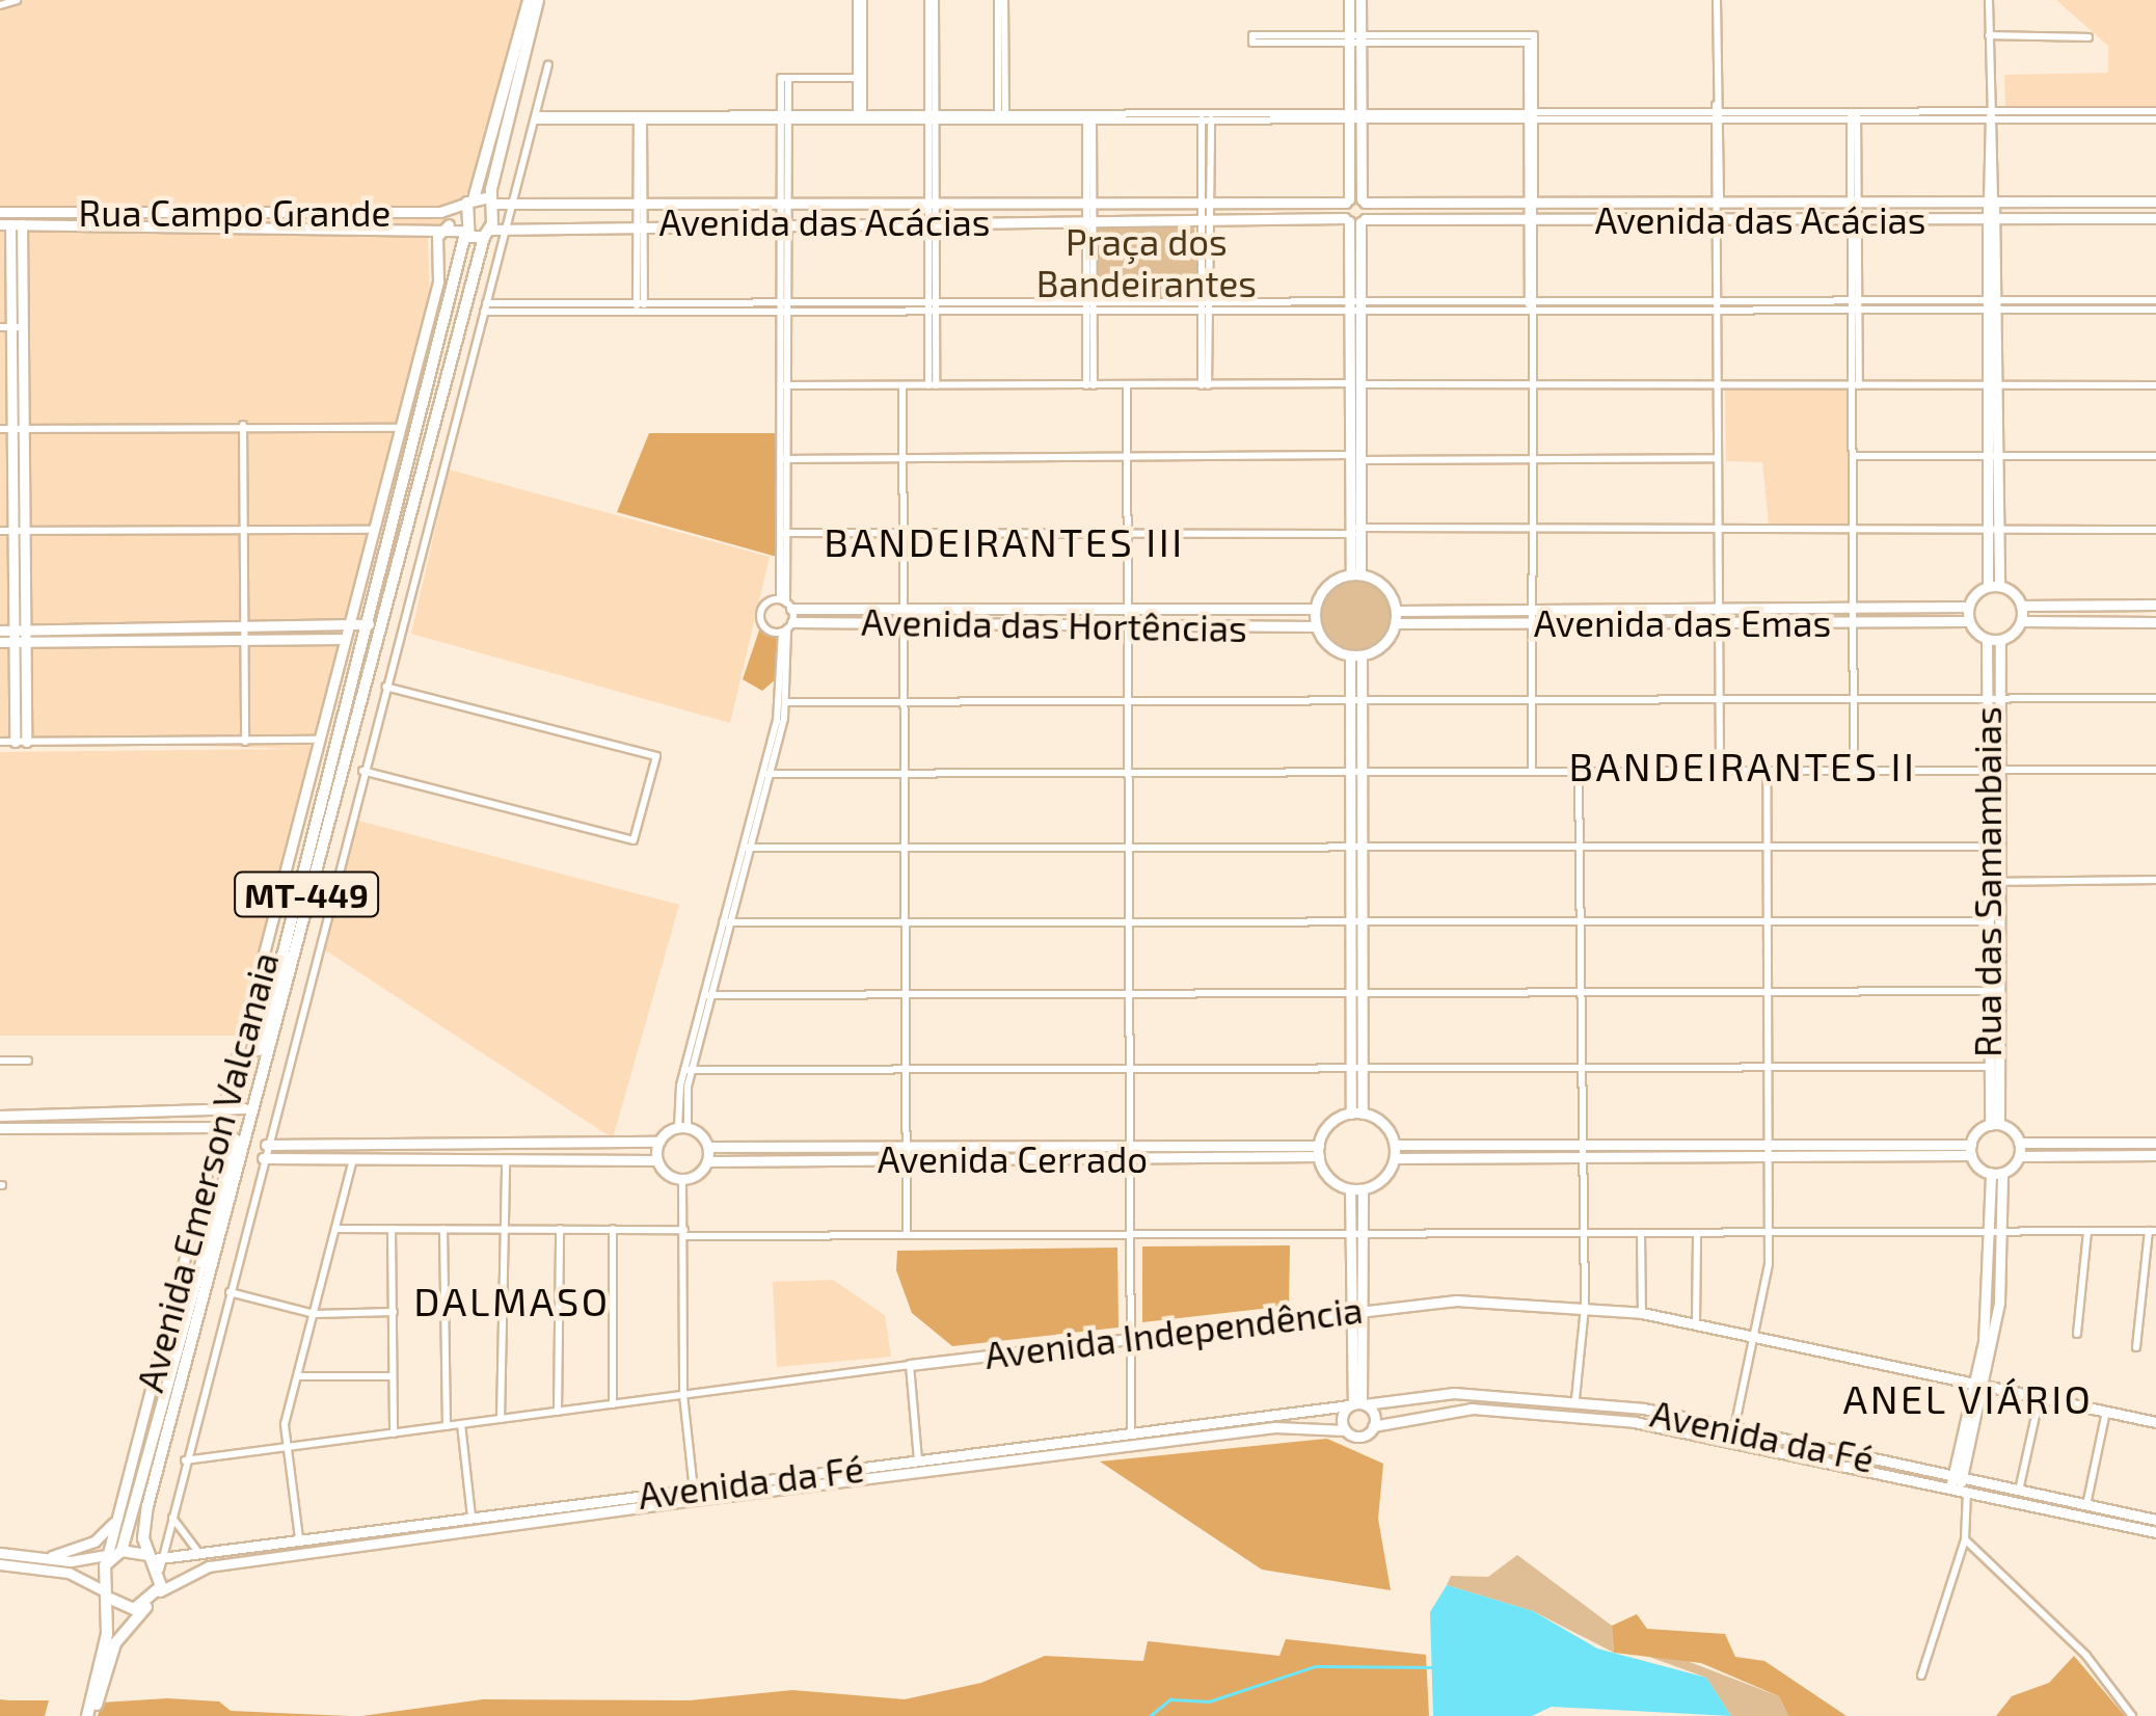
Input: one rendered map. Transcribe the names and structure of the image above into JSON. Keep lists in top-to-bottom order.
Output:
{
  "streets": {
    "main road": ["MT-449"],
    "street": [
      "Rua Campo Grande",
      "Avenida das Acácias",
      "Avenida das Emas",
      "Avenida das Hortências",
      "Rua das Samambaias",
      "Avenida Cerrado",
      "Avenida Emerson Valcanaia",
      "Avenida Independência",
      "Avenida da Fé"
    ]
  },
  "crossings": [
    ["Rua Campo Grande", "MT-449"],
    ["Rua Campo Grande", "Avenida Emerson Valcanaia"],
    ["Avenida das Acácias", "MT-449"],
    ["Avenida das Emas", "Avenida das Hortências"],
    ["Avenida das Emas", "Rua das Samambaias"],
    ["MT-449", "Avenida Emerson Valcanaia"],
    ["MT-449", "Avenida da Fé"],
    ["Avenida Emerson Valcanaia", "Avenida da Fé"]
  ],
  "districts": [
    "BANDEIRANTES III",
    "BANDEIRANTES II",
    "DALMASO",
    "ANEL VIÁRIO"
  ],
  "parks": ["Praça dos Bandeirantes"]
}
